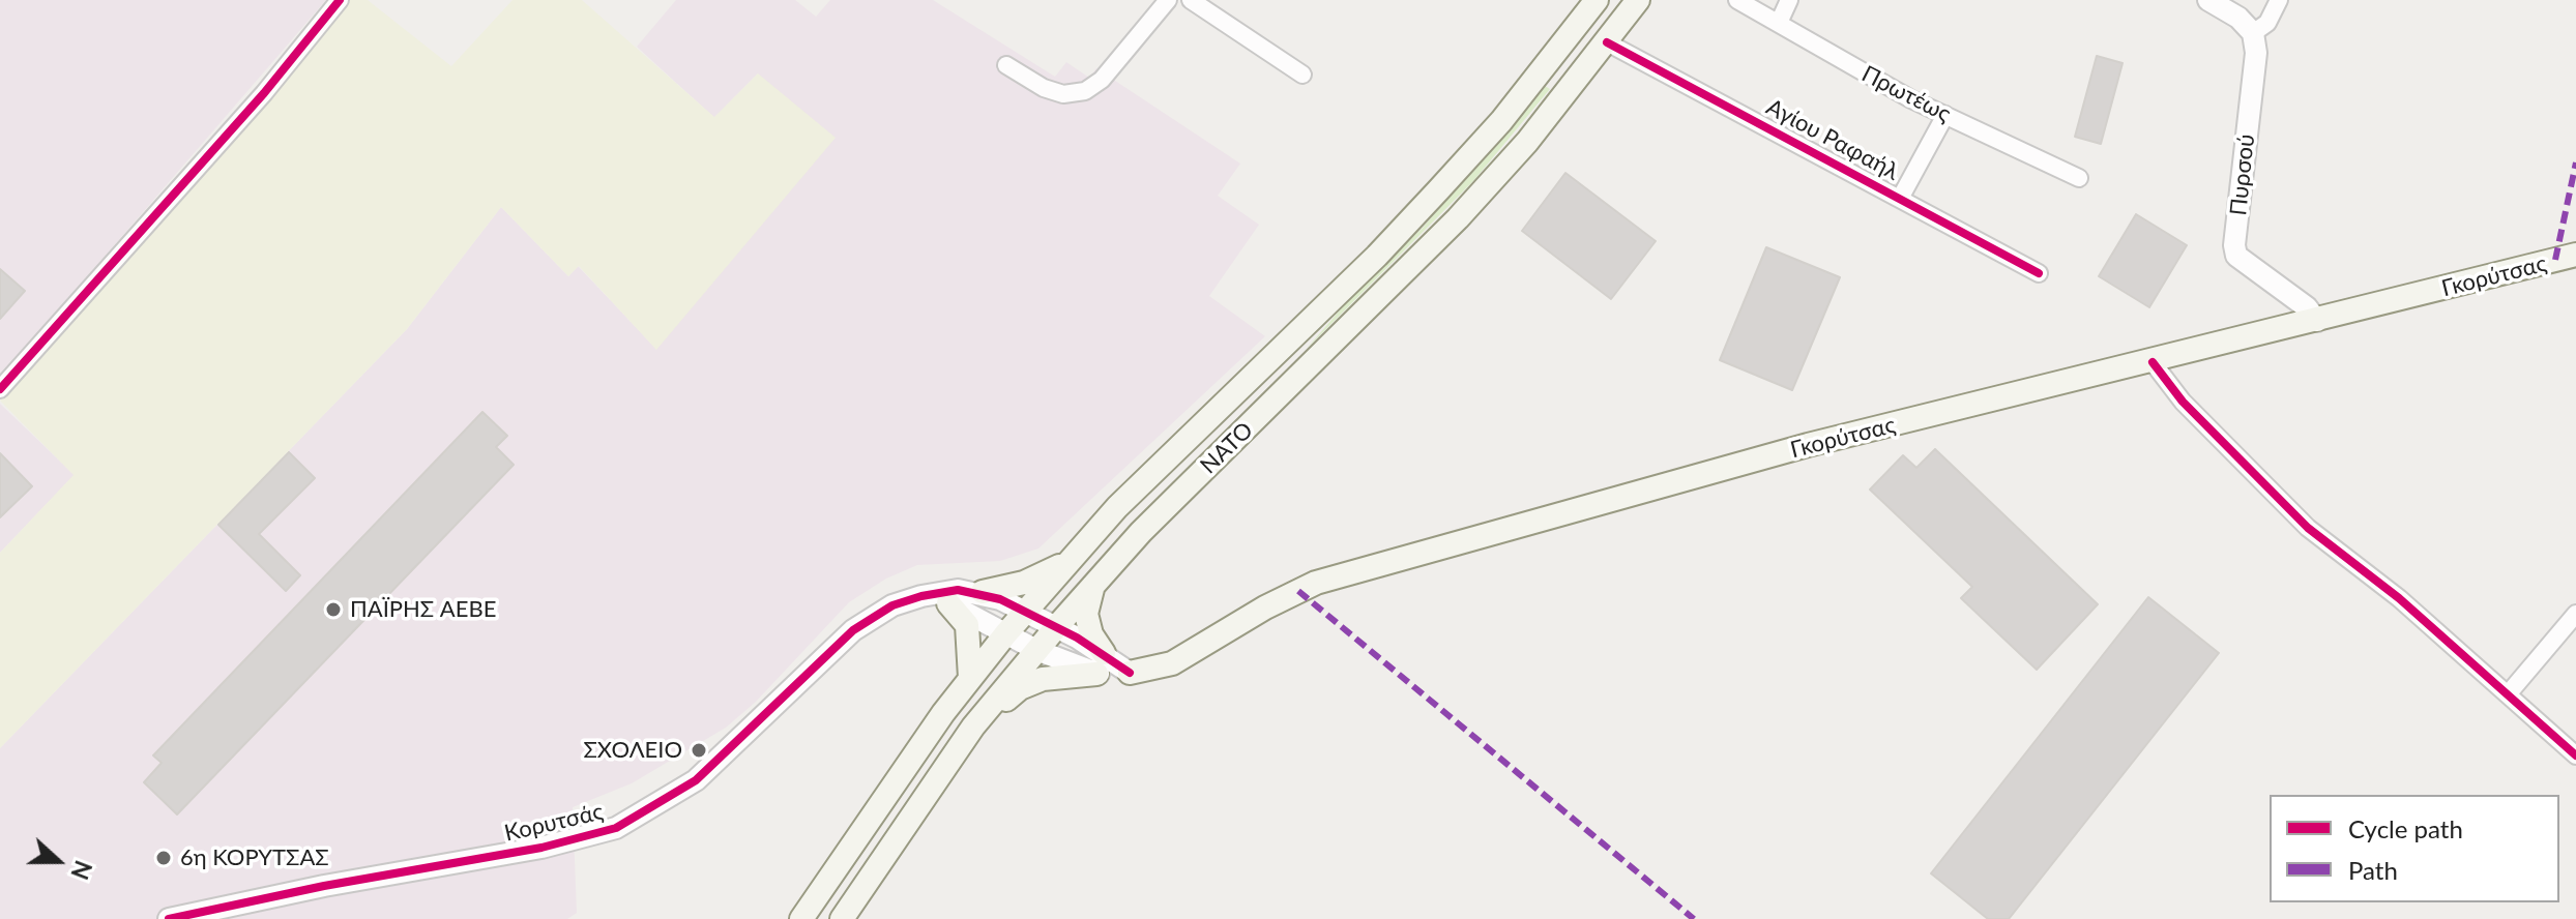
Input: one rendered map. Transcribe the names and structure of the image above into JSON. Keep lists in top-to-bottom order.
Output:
{
  "streets": {
    "main road": ["Γκορύτσας", "ΝΑΤΟ"],
    "street": [
      "Πρωτέως",
      "Αγίου Ραφαήλ",
      "Πυρσού",
      "Κορυτσάς"
    ]
  },
  "crossings": [
    ["Αγίου Ραφαήλ", "ΝΑΤΟ"],
    ["Πυρσού", "Γκορύτσας"]
  ],
  "places": ["ΠΑΪΡΗΣ ΑΕΒΕ", "ΣΧΟΛΕΙΟ", "6η ΚΟΡΥΤΣΑΣ"],
  "legend": ["Cycle path", "Path"],
  "north": "right"
}
